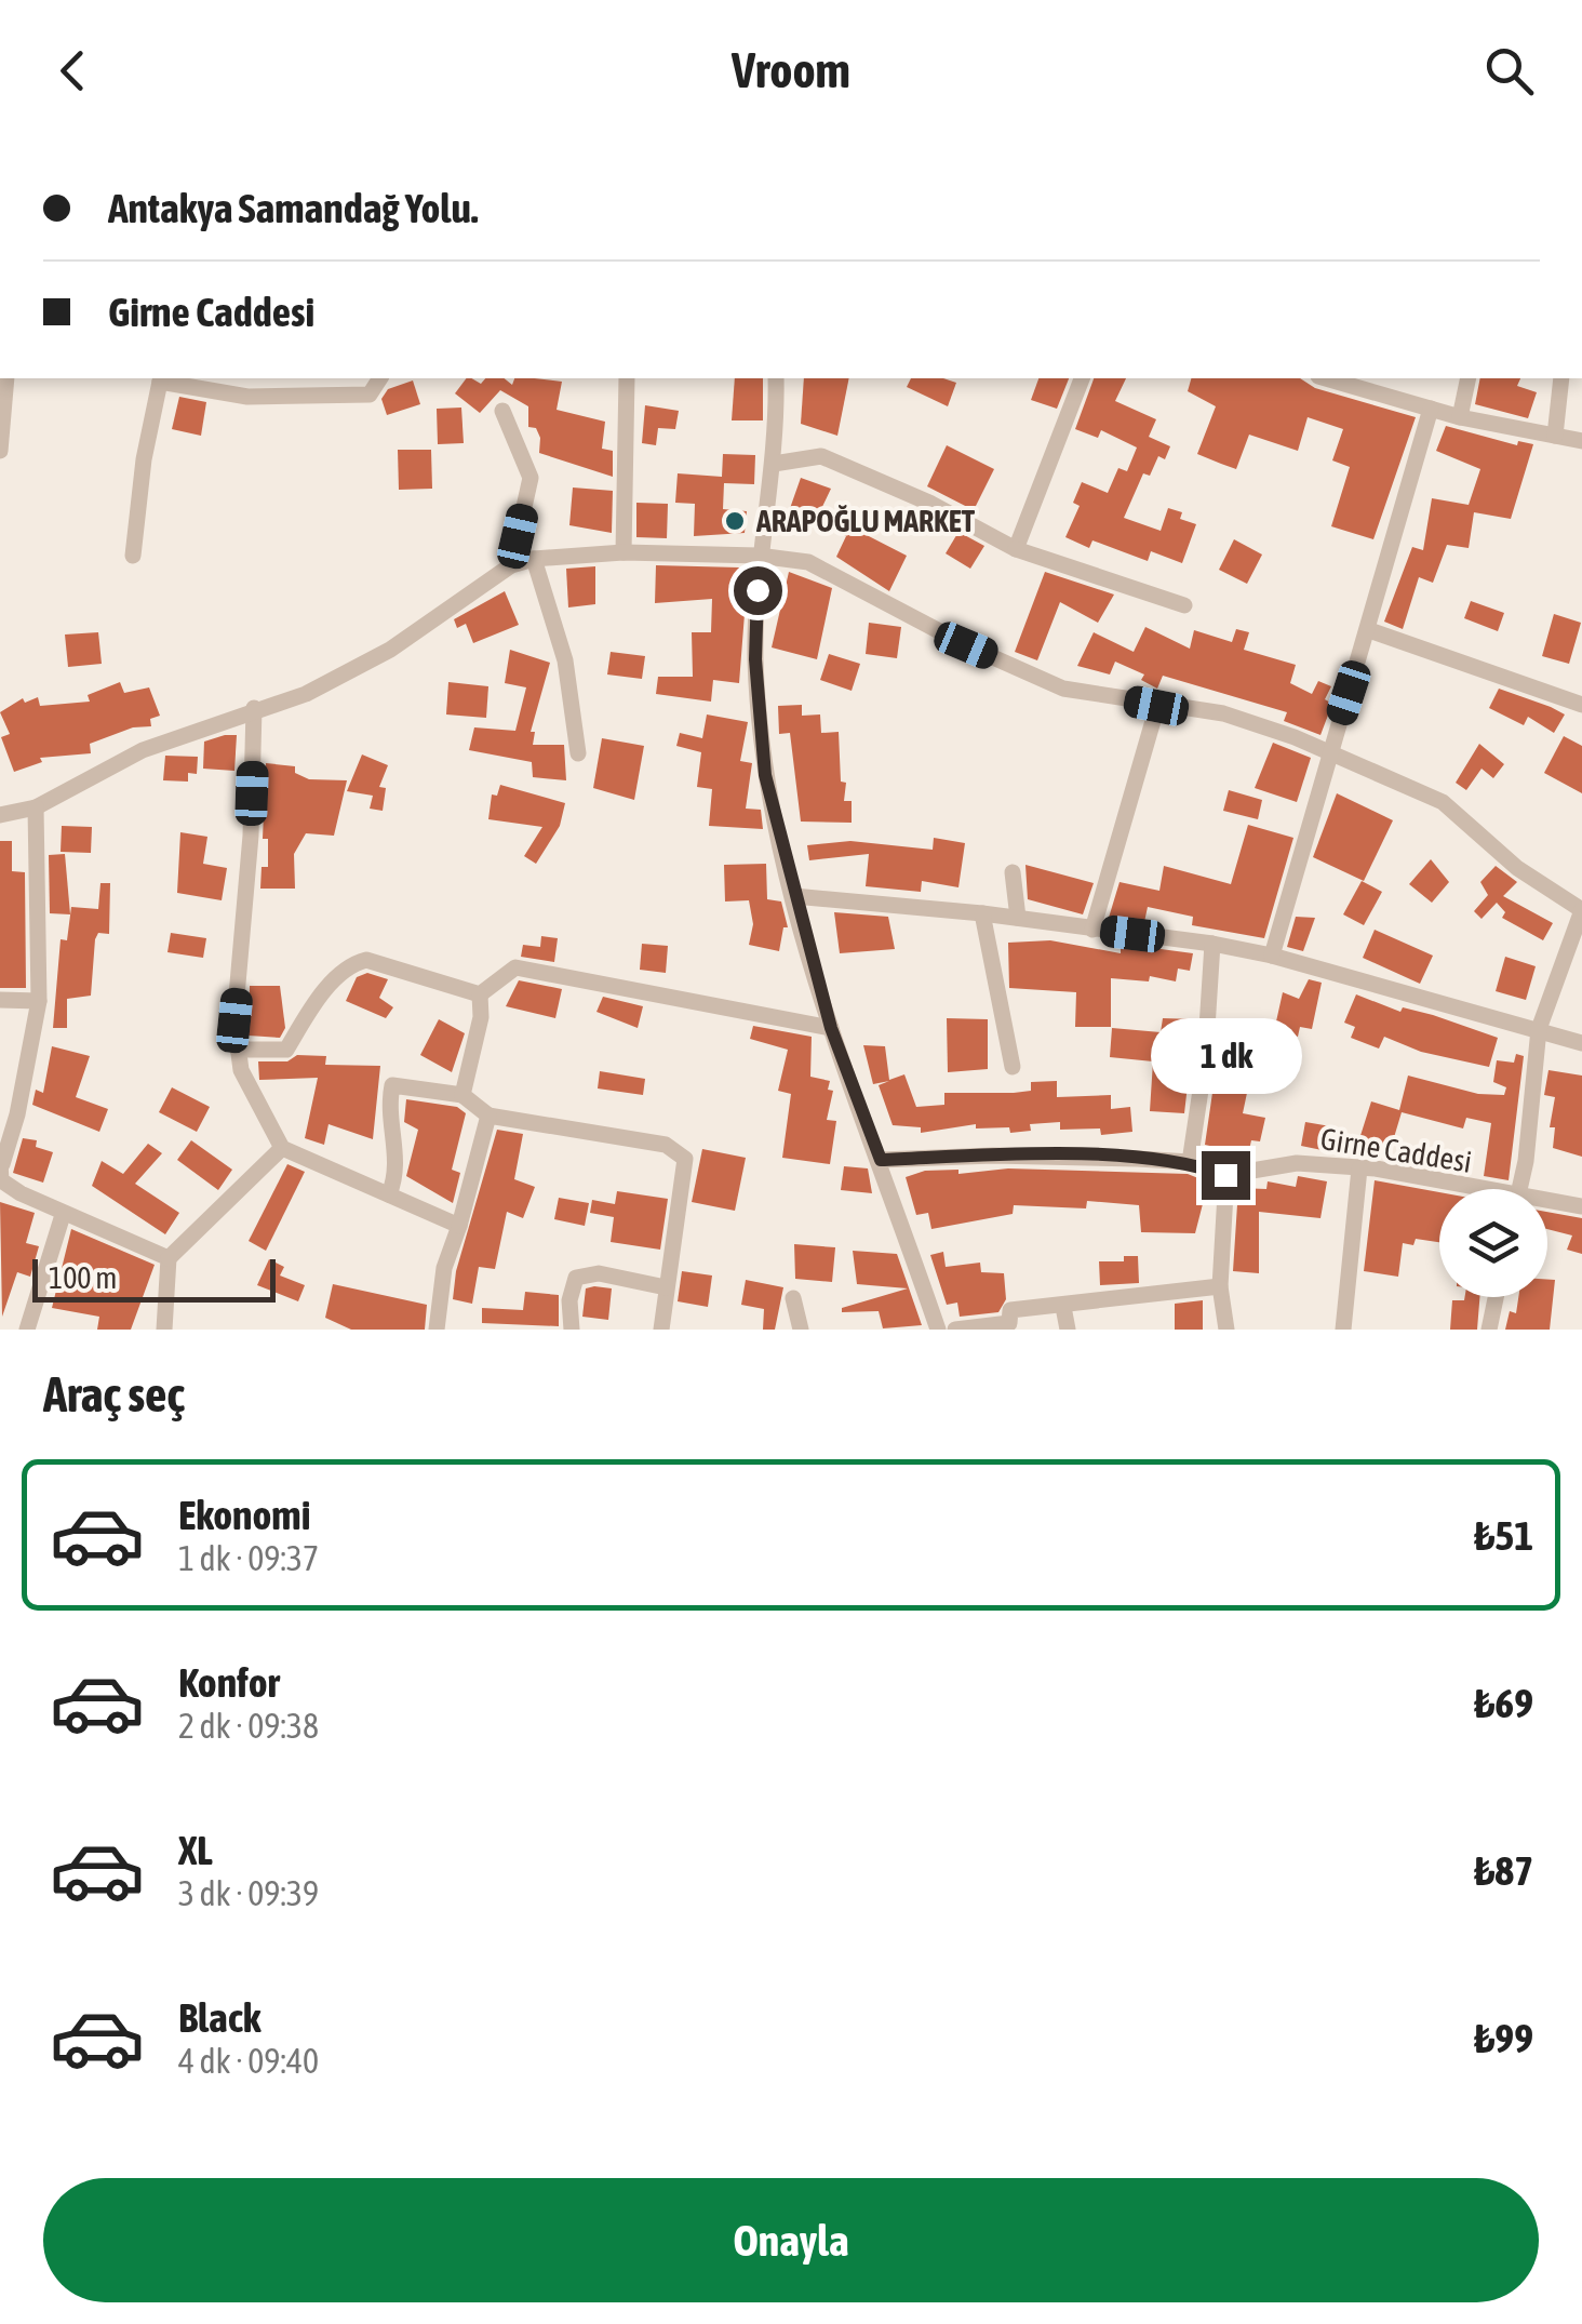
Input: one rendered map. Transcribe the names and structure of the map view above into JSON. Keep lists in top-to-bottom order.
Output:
{
  "streets": {
    "street": ["Girne Caddesi"]
  },
  "places": ["ARAPOĞLU MARKET"],
  "scale_bar": "100 m",
  "page": {
    "header": "Vroom",
    "banner": ["Antakya Samandağ Yolu.", "Girne Caddesi"],
    "bubble": "1 dk",
    "scale": "100 m",
    "heading": "Araç seç",
    "list": [
      {
        "name": "Ekonomi",
        "note": "1 dk · 09:37",
        "value": "₺51"
      },
      {
        "name": "Konfor",
        "note": "2 dk · 09:38",
        "value": "₺69"
      },
      {
        "name": "XL",
        "note": "3 dk · 09:39",
        "value": "₺87"
      },
      {
        "name": "Black",
        "note": "4 dk · 09:40",
        "value": "₺99"
      }
    ],
    "buttons": "Onayla"
  }
}
